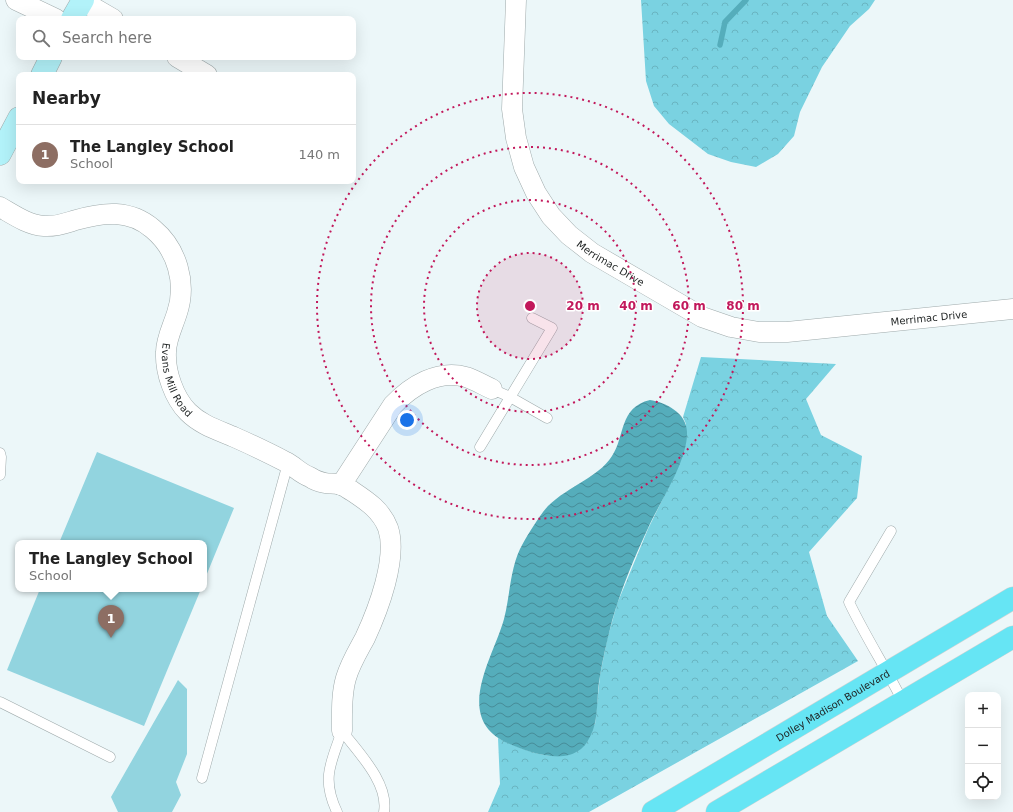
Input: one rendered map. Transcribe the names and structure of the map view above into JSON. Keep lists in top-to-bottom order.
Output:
{
  "streets": {
    "main road": ["Dolley Madison Boulevard"],
    "street": ["Merrimac Drive", "Evans Mill Road"]
  },
  "page": {
    "search": "Search here",
    "heading": "Nearby",
    "list": [
      {
        "mark": "1",
        "name": "The Langley School",
        "note": "School",
        "value": "140 m"
      }
    ],
    "popup": ["The Langley School", "School"],
    "pins": "1",
    "map_buttons": ["+", "−"]
  },
  "rings": [
    "20 m",
    "40 m",
    "60 m",
    "80 m"
  ]
}
